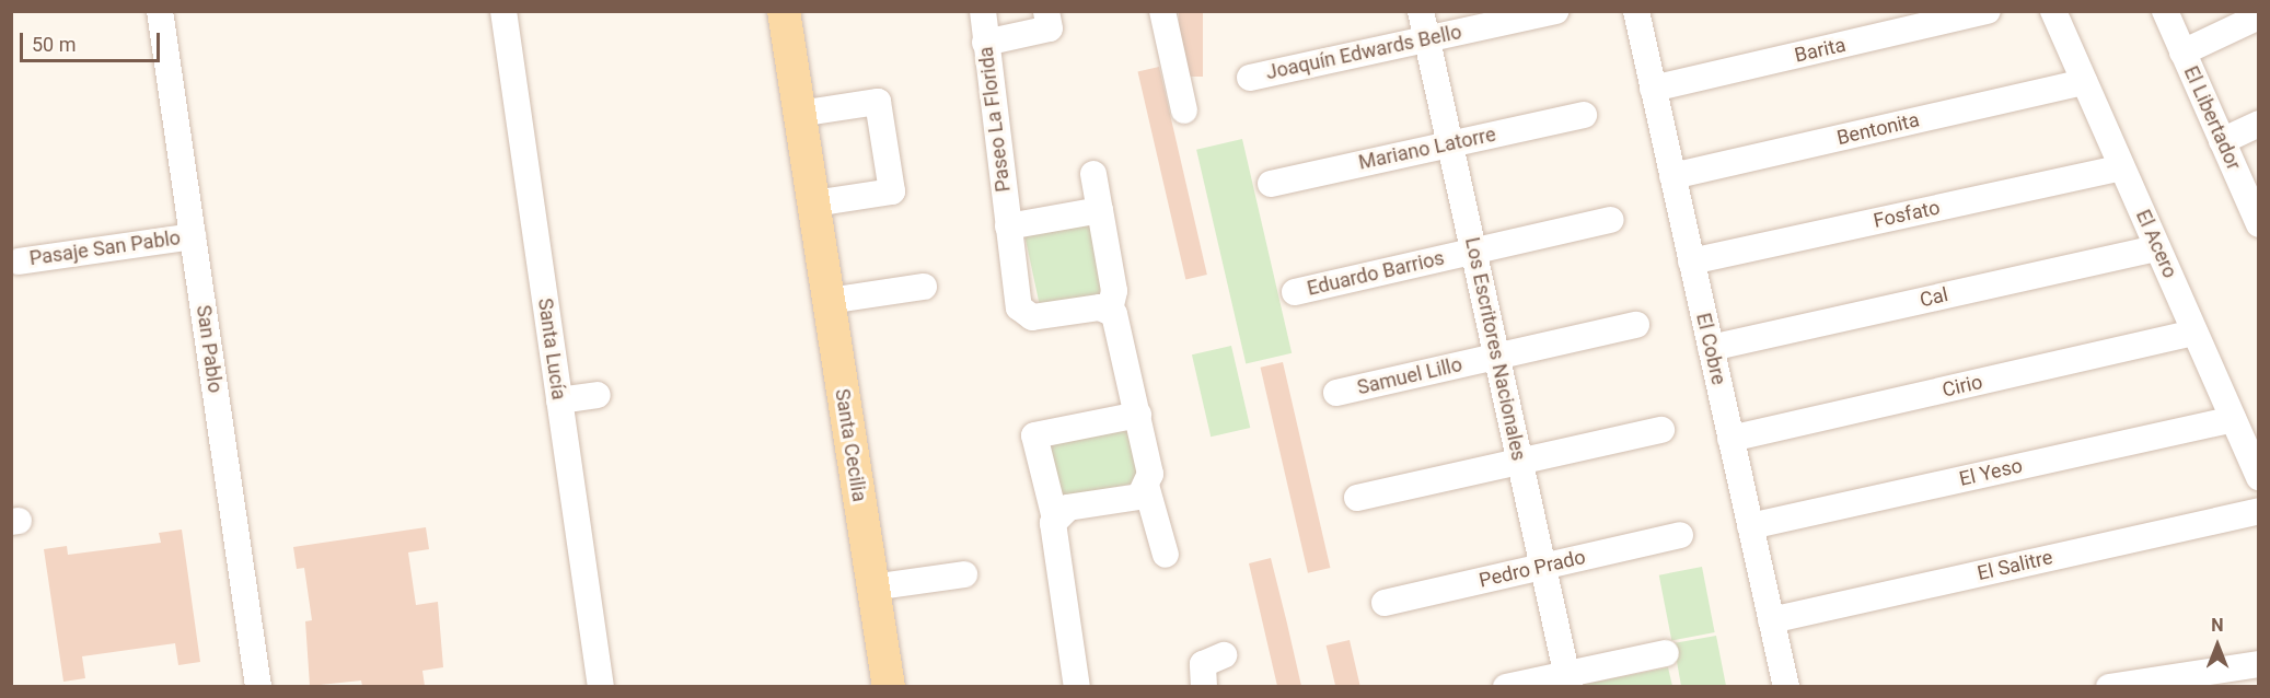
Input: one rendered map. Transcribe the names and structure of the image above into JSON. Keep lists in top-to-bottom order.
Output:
{
  "streets": {
    "main road": ["Santa Cecilia"],
    "street": [
      "Barita",
      "Joaquín Edwards Bello",
      "El Libertador",
      "Paseo La Florida",
      "Bentonita",
      "Mariano Latorre",
      "Fosfato",
      "El Acero",
      "Pasaje San Pablo",
      "Eduardo Barrios",
      "Cal",
      "San Pablo",
      "Santa Lucía",
      "Los Escritores Nacionales",
      "El Cobre",
      "Samuel Lillo",
      "Cirio",
      "El Yeso",
      "El Salitre",
      "Pedro Prado"
    ]
  },
  "crossings": [
    ["Barita", "El Cobre"],
    ["Joaquín Edwards Bello", "Los Escritores Nacionales"],
    ["Bentonita", "El Acero"],
    ["Bentonita", "El Cobre"],
    ["Mariano Latorre", "Los Escritores Nacionales"],
    ["Fosfato", "El Acero"],
    ["Fosfato", "El Cobre"],
    ["El Acero", "Cal"],
    ["El Acero", "Cirio"],
    ["El Acero", "El Yeso"],
    ["Pasaje San Pablo", "San Pablo"],
    ["Eduardo Barrios", "Los Escritores Nacionales"],
    ["Cal", "El Cobre"],
    ["Los Escritores Nacionales", "Samuel Lillo"],
    ["Los Escritores Nacionales", "Pedro Prado"],
    ["El Cobre", "Cirio"],
    ["El Cobre", "El Yeso"],
    ["El Cobre", "El Salitre"]
  ],
  "scale_bar": "50 m",
  "north": "top"
}
